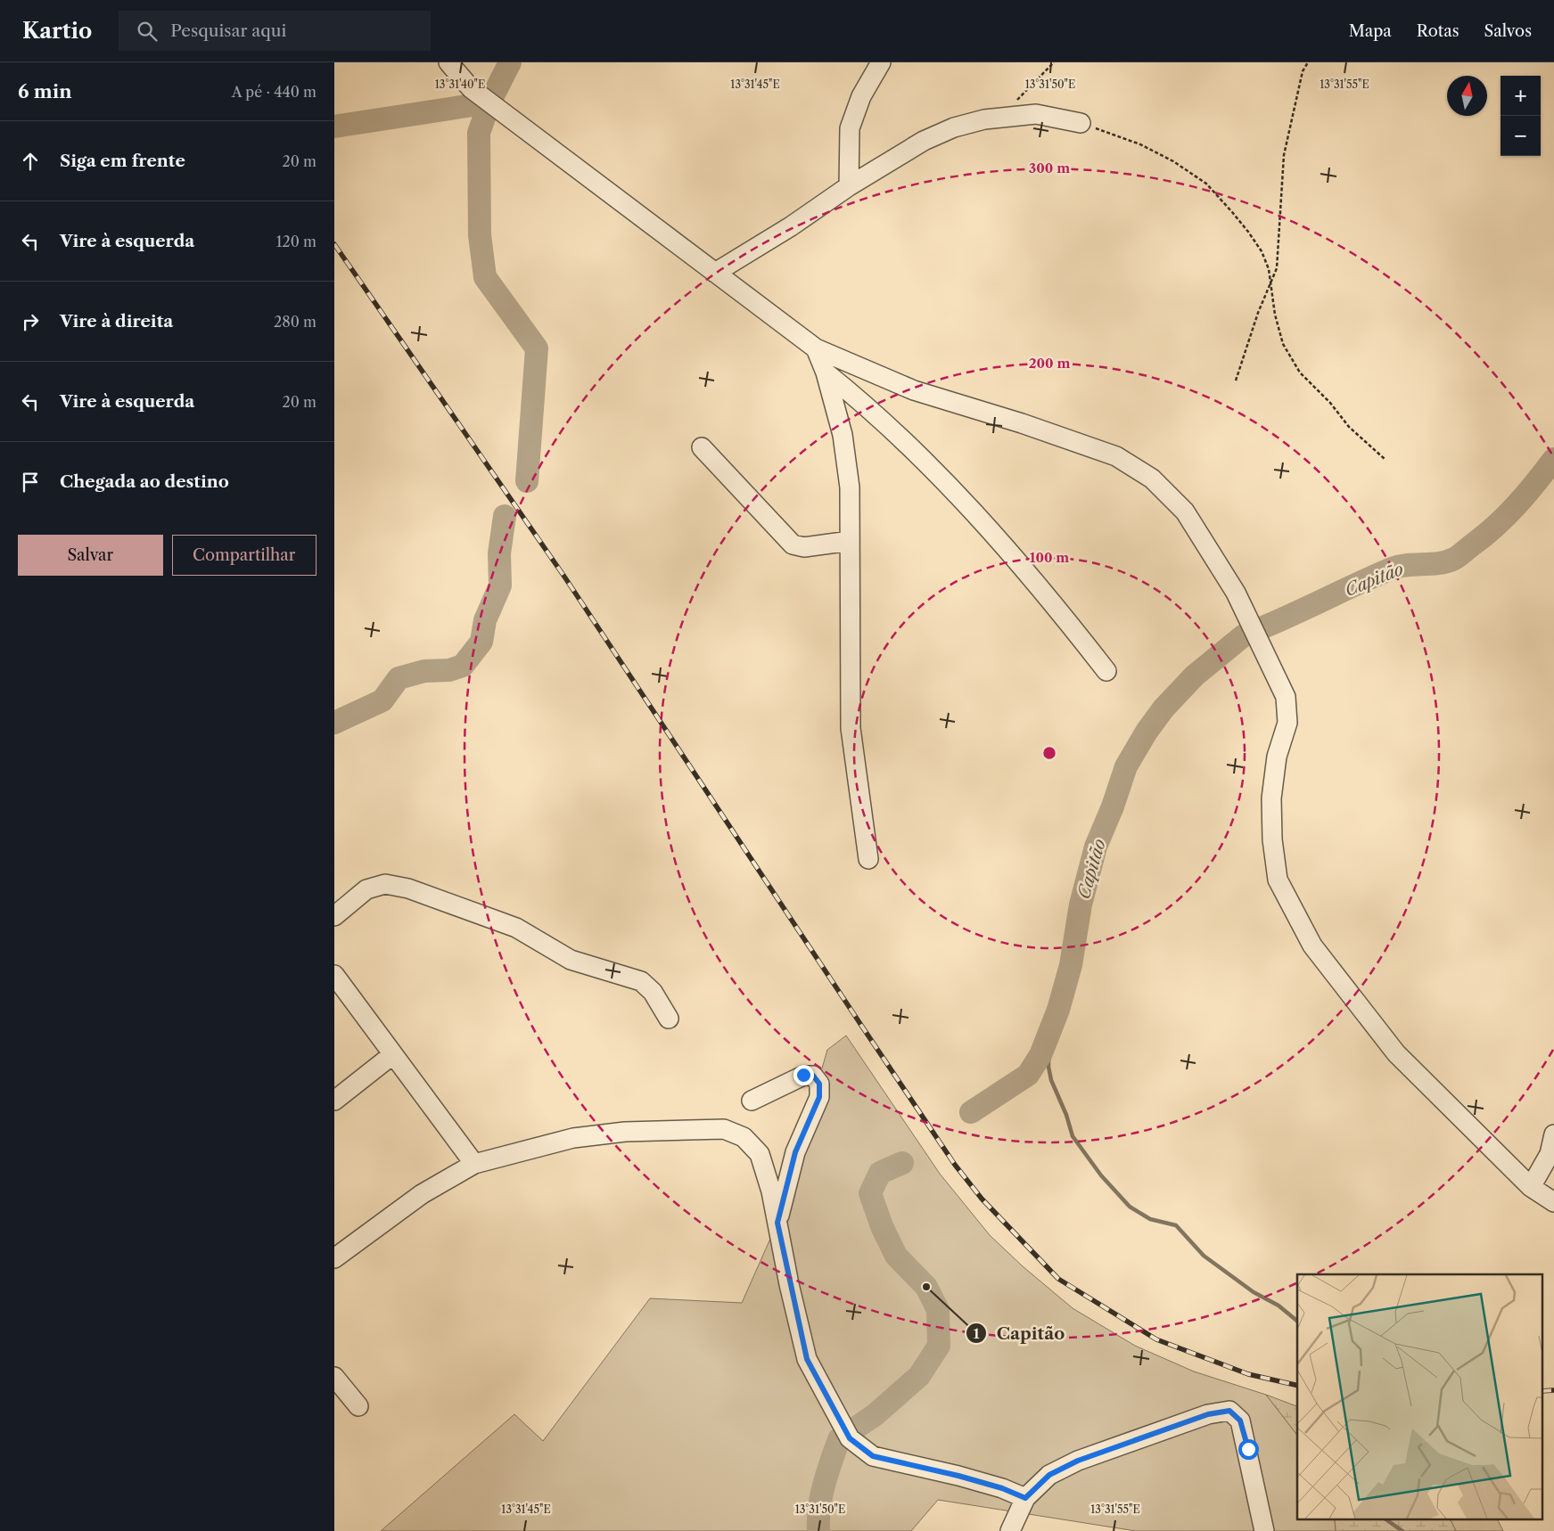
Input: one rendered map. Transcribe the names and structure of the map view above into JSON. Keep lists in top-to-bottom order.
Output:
{
  "water": ["Capitão"],
  "places": ["Capitão"],
  "north": "top",
  "page": {
    "header": "Kartio",
    "search": "Pesquisar aqui",
    "nav": ["Mapa", "Rotas", "Salvos"],
    "heading": ["6 min", "A pé · 440 m"],
    "map_buttons": ["+", "−"],
    "list": [
      ["Siga em frente", "20 m"],
      ["Vire à esquerda", "120 m"],
      ["Vire à direita", "280 m"],
      ["Vire à esquerda", "20 m"],
      "Chegada ao destino"
    ],
    "buttons": ["Salvar", "Compartilhar"]
  },
  "coordinates": [
    "13°31'40\"E",
    "13°31'45\"E",
    "13°31'50\"E",
    "13°31'55\"E"
  ],
  "rings": ["300 m", "200 m", "100 m"]
}
